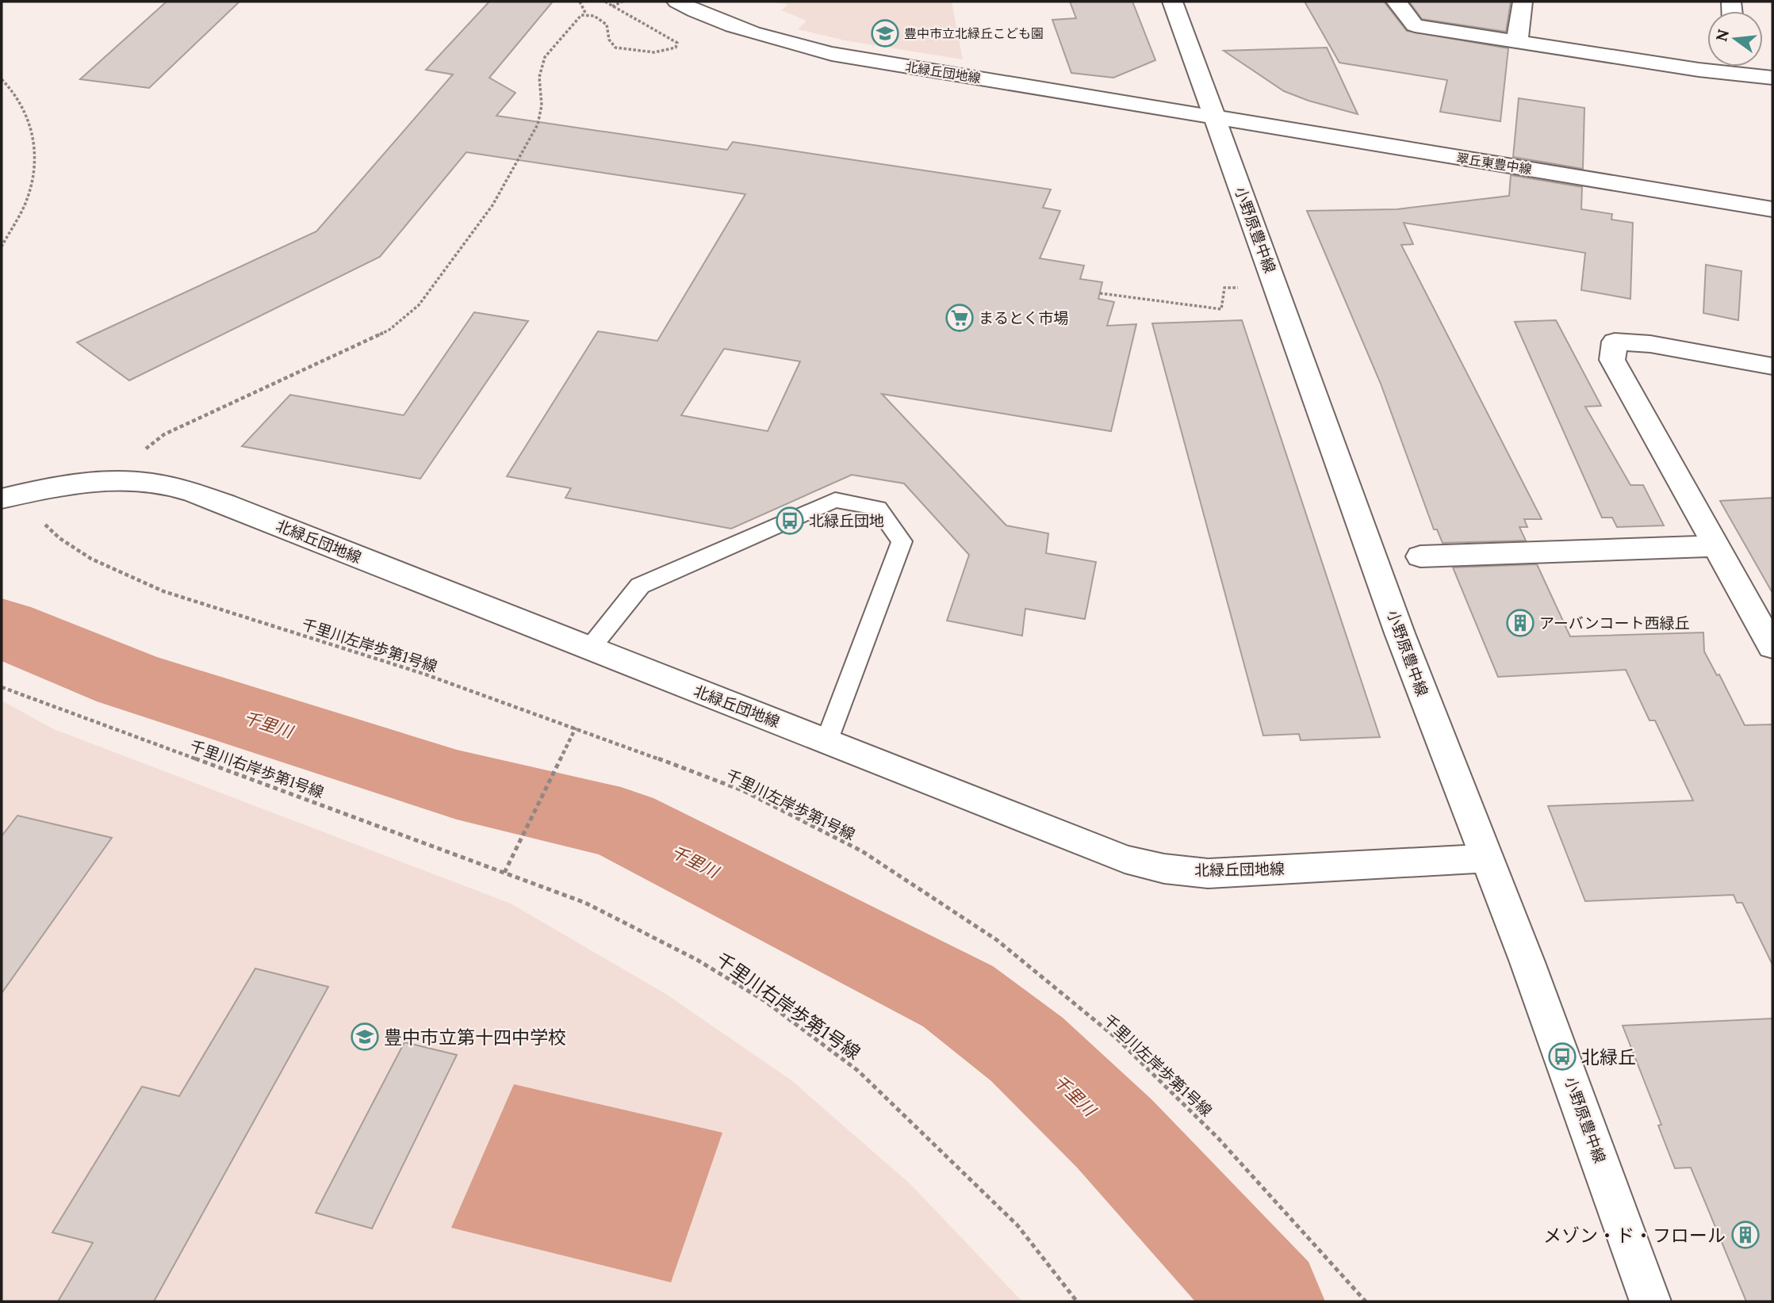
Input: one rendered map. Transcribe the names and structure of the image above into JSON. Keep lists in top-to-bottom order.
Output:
{
  "streets": {
    "street": ["北緑丘団地線", "翠丘東豊中線", "小野原豊中線"],
    "path": ["千里川左岸歩第1号線", "千里川右岸歩第1号線"]
  },
  "crossings": [
    ["北緑丘団地線", "翠丘東豊中線"],
    ["北緑丘団地線", "小野原豊中線"],
    ["北緑丘団地線", "千里川左岸歩第1号線"],
    ["翠丘東豊中線", "小野原豊中線"]
  ],
  "water": ["千里川"],
  "places": {
    "school or university": ["豊中市立北緑丘こども園", "豊中市立第十四中学校"],
    "supermarket": ["まるとく市場"],
    "bus stop": ["北緑丘団地", "北緑丘"],
    "building": ["アーバンコート西緑丘", "メゾン・ド・フロール"]
  },
  "north": "left"
}
